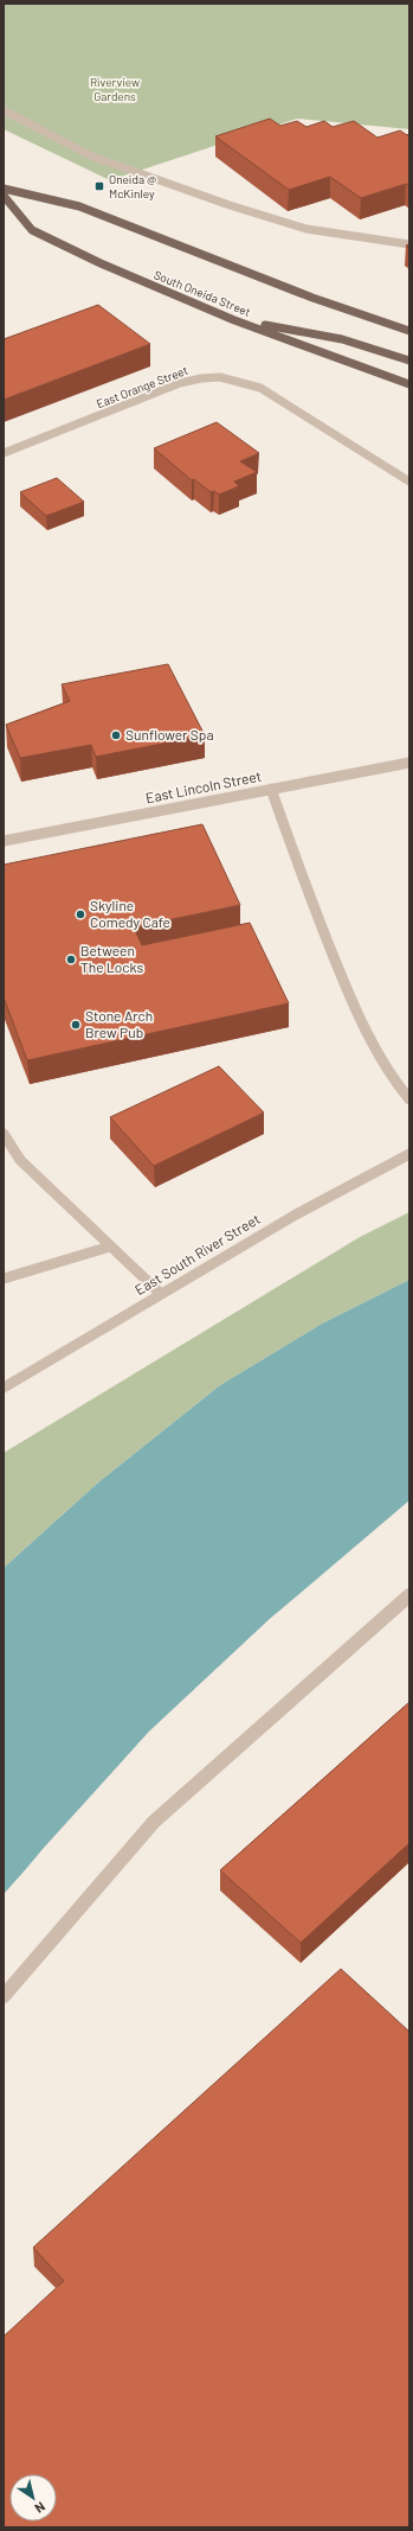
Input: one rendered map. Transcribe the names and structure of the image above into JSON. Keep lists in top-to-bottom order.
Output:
{
  "streets": {
    "main road": ["South Oneida Street"],
    "street": ["East Orange Street", "East Lincoln Street", "East South River Street"]
  },
  "parks": ["Riverview Gardens"],
  "places": {
    "transit": ["Oneida @ McKinley"],
    "other": [
      "Sunflower Spa",
      "Skyline Comedy Cafe",
      "Between The Locks",
      "Stone Arch Brew Pub"
    ]
  },
  "north": "bottom right"
}
